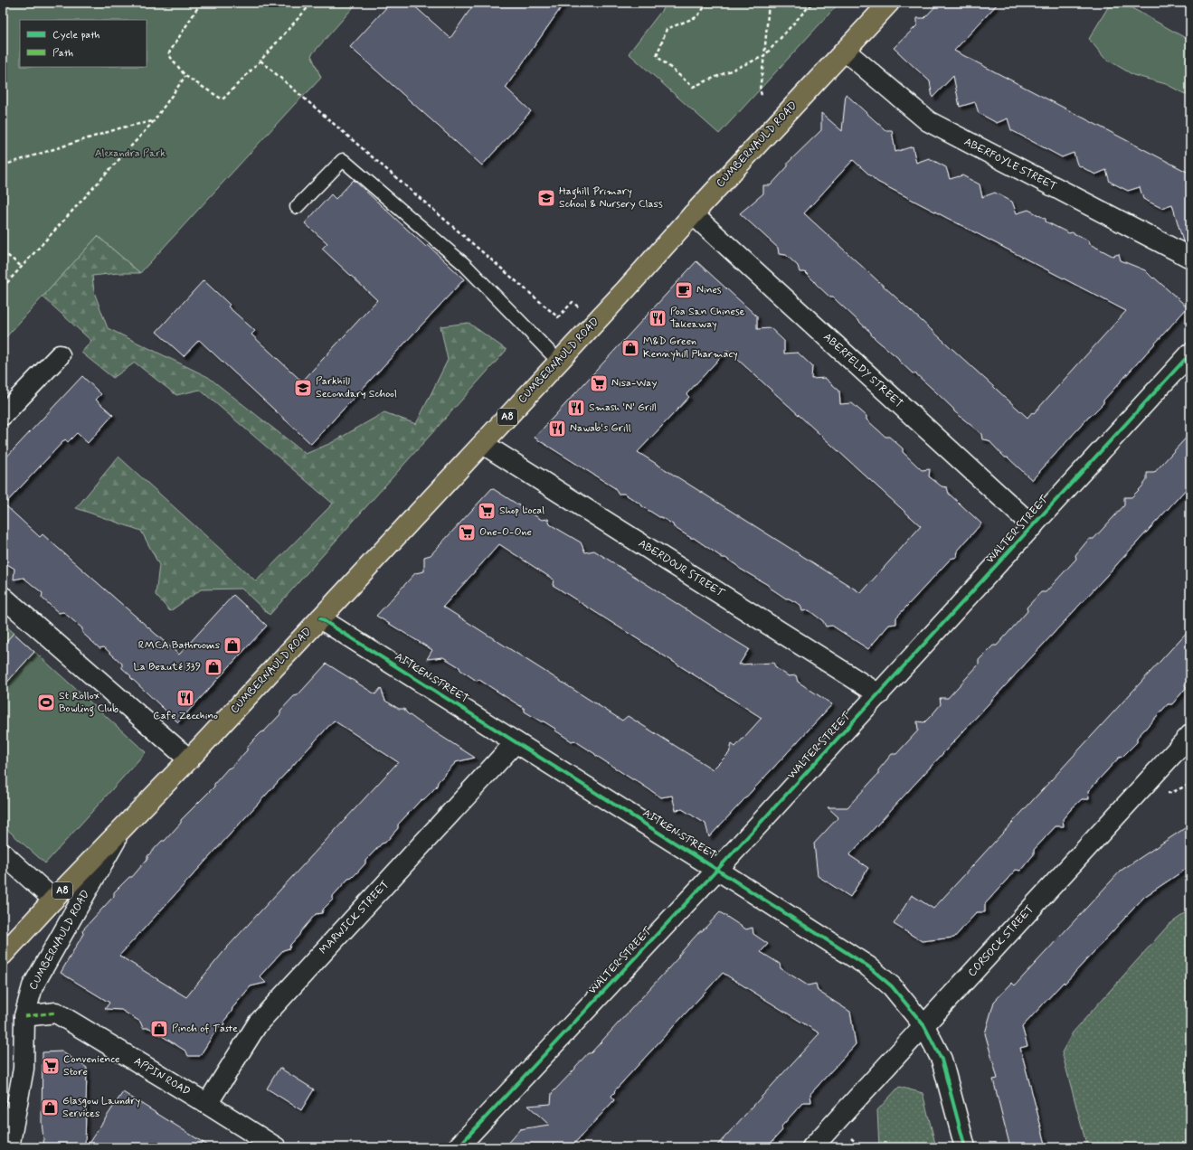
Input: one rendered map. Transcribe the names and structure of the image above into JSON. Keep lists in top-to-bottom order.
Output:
{
  "streets": {
    "main road": ["CUMBERNAULD ROAD", "A8"],
    "street": [
      "ABERFOYLE STREET",
      "ABERFELDY STREET",
      "WALTER STREET",
      "ABERDOUR STREET",
      "AITKEN STREET",
      "MARWICK STREET",
      "CORSOCK STREET",
      "APPIN ROAD"
    ]
  },
  "crossings": [
    ["CUMBERNAULD ROAD", "ABERFOYLE STREET"],
    ["CUMBERNAULD ROAD", "ABERFELDY STREET"],
    ["CUMBERNAULD ROAD", "ABERDOUR STREET"],
    ["CUMBERNAULD ROAD", "AITKEN STREET"],
    ["CUMBERNAULD ROAD", "APPIN ROAD"],
    ["ABERFELDY STREET", "WALTER STREET"],
    ["WALTER STREET", "ABERDOUR STREET"],
    ["WALTER STREET", "AITKEN STREET"],
    ["AITKEN STREET", "MARWICK STREET"],
    ["AITKEN STREET", "CORSOCK STREET"],
    ["MARWICK STREET", "APPIN ROAD"]
  ],
  "parks": ["Alexandra Park"],
  "places": {
    "school or university": ["Haghill Primary School & Nursery Class", "Parkhill Secondary School"],
    "cafe": ["Nines"],
    "restaurant": [
      "Poa San Chinese Takeaway",
      "Smash 'N' Grill",
      "Nawab's Grill",
      "Cafe Zecchino"
    ],
    "shop": [
      "M&D Green Kennyhill Pharmacy",
      "RMCA Bathrooms",
      "La Beauté 339",
      "Pinch of Taste",
      "Glasgow Laundry Services"
    ],
    "supermarket": [
      "Nisa-Way",
      "Shop Local",
      "One-O-One",
      "Convenience Store"
    ],
    "sports": ["St Rollox Bowling Club"]
  },
  "legend": ["Cycle path", "Path"]
}
